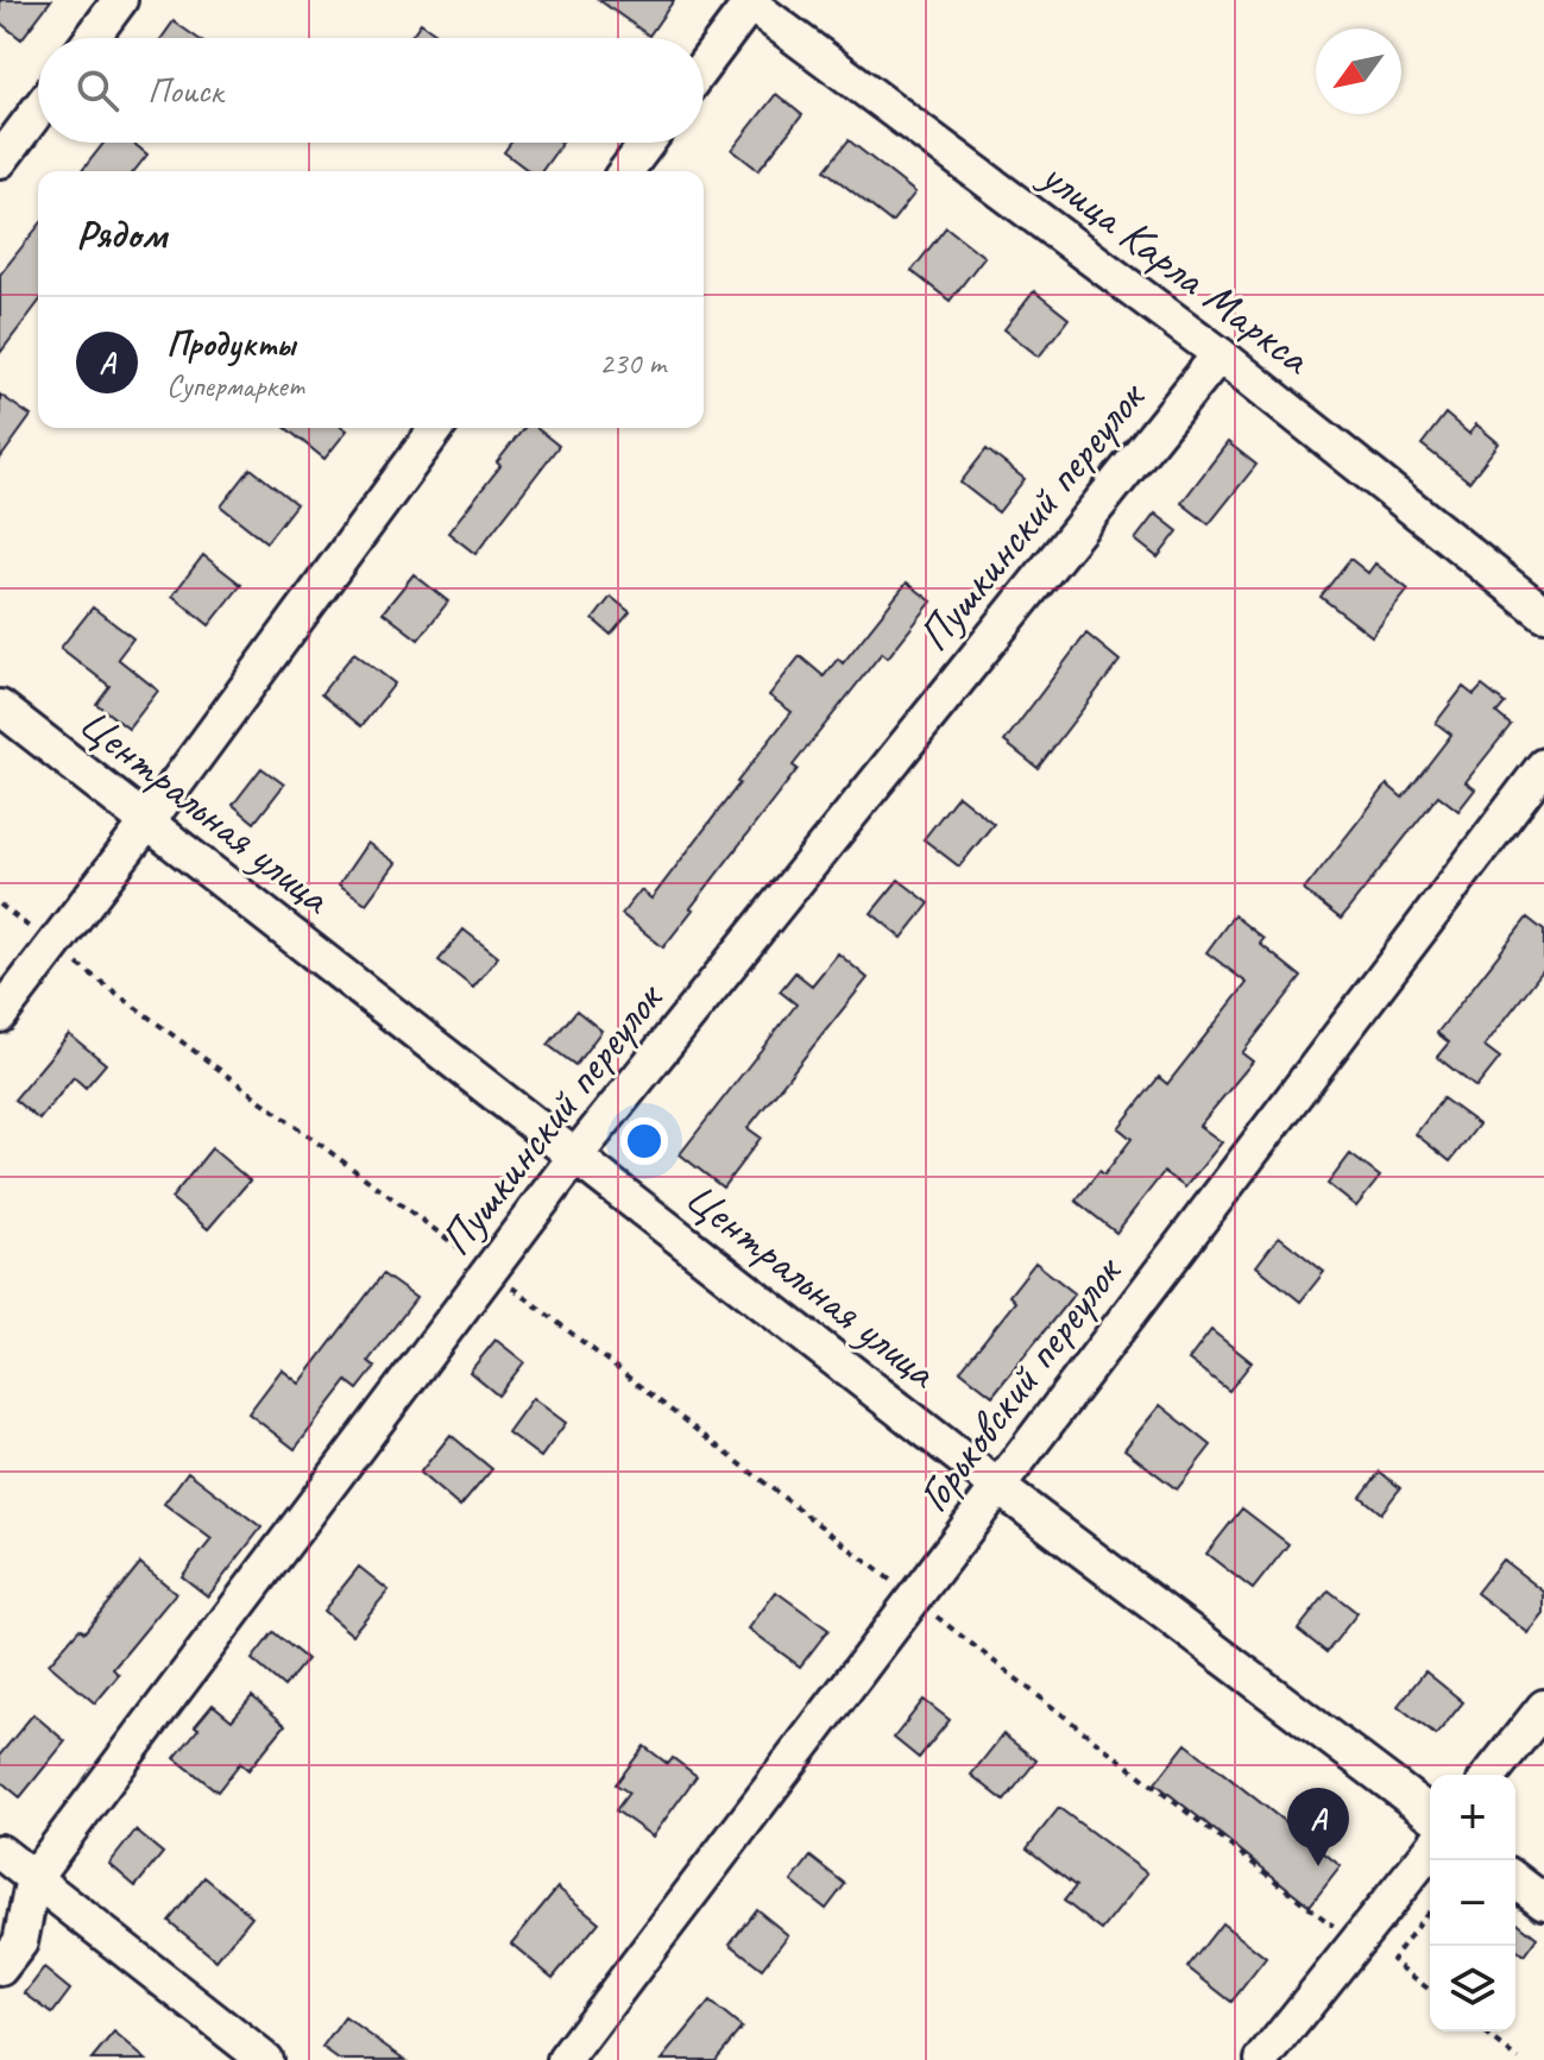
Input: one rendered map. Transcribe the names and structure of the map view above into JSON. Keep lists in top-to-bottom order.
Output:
{
  "streets": {
    "street": [
      "улица Карла Маркса",
      "Пушкинский переулок",
      "Центральная улица",
      "Горьковский переулок"
    ]
  },
  "crossings": [
    ["улица Карла Маркса", "Пушкинский переулок"],
    ["Пушкинский переулок", "Центральная улица"],
    ["Центральная улица", "Горьковский переулок"]
  ],
  "north": "bottom left",
  "page": {
    "search": "Поиск",
    "heading": "Рядом",
    "list": [
      {
        "mark": "A",
        "name": "Продукты",
        "note": "Супермаркет",
        "value": "230 m"
      }
    ],
    "map_buttons": ["+", "−"],
    "pins": "A"
  }
}
